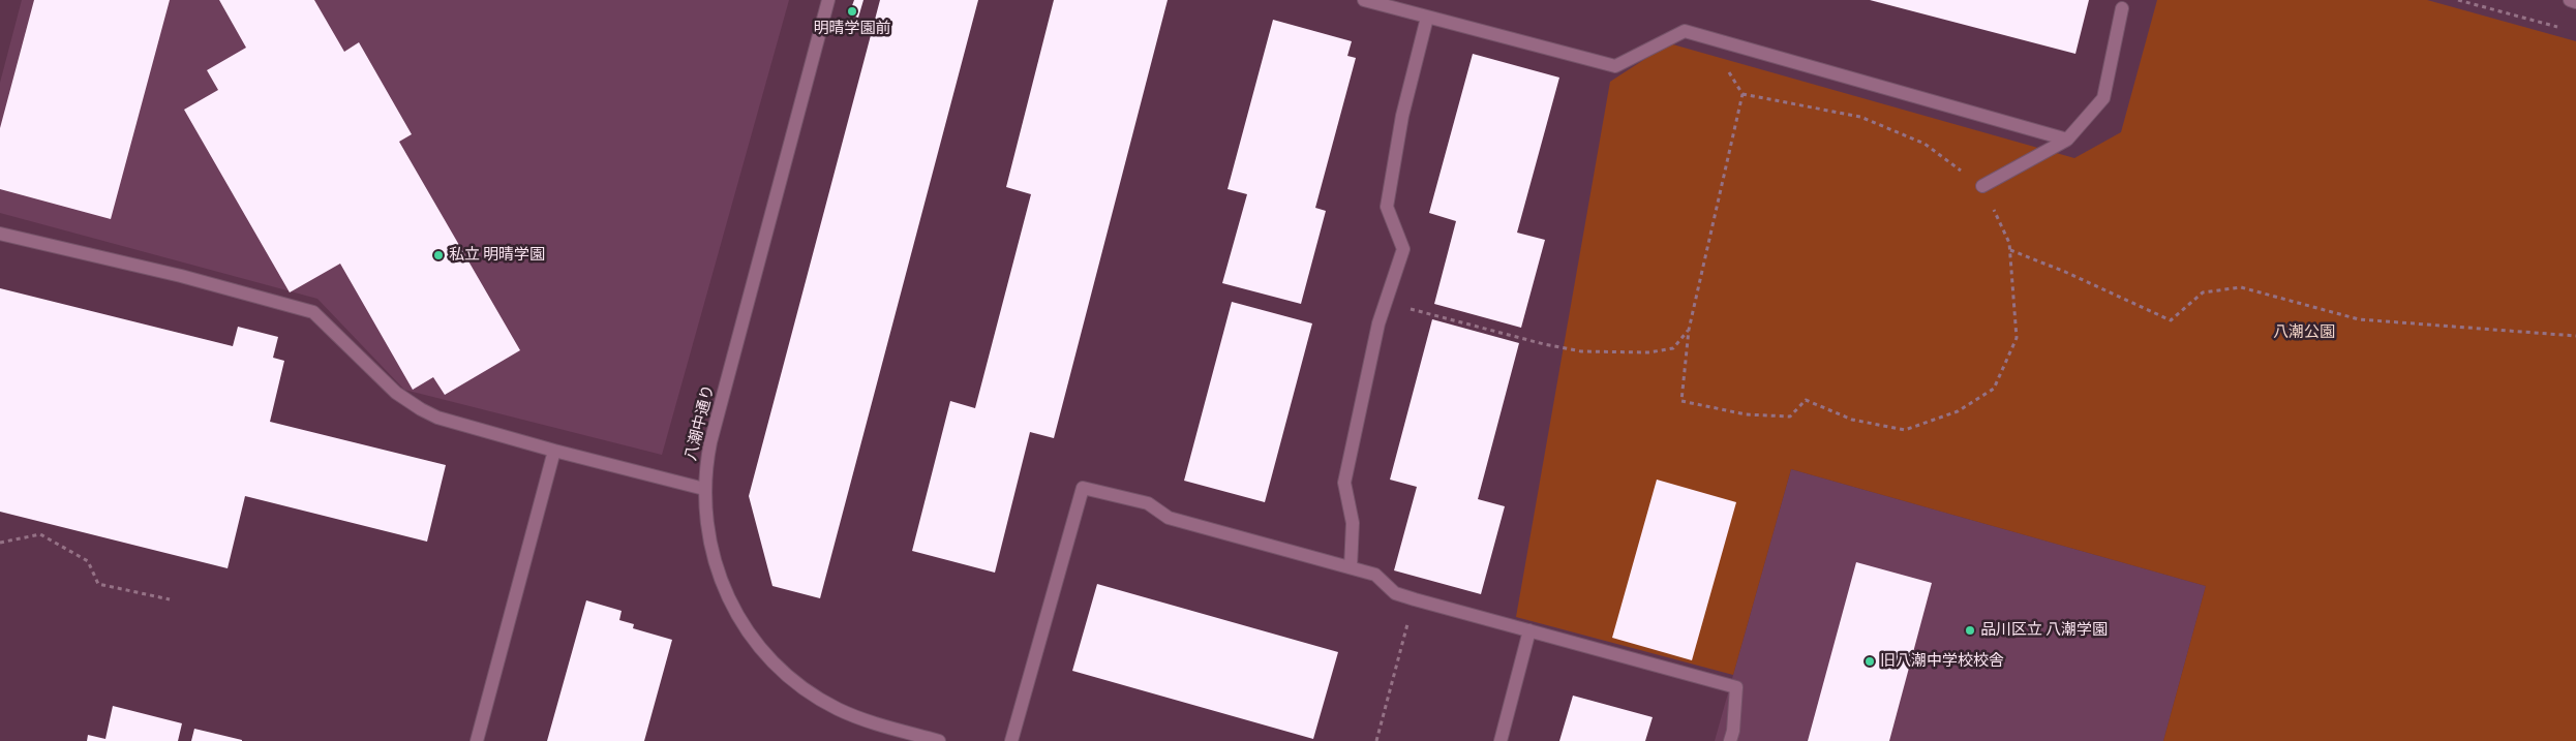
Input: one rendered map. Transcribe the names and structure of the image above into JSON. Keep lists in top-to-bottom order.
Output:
{
  "streets": {
    "street": ["八潮中通り"]
  },
  "parks": ["八潮公園"],
  "places": [
    "明晴学園前",
    "私立 明晴学園",
    "品川区立 八潮学園",
    "旧八潮中学校校舎"
  ]
}
